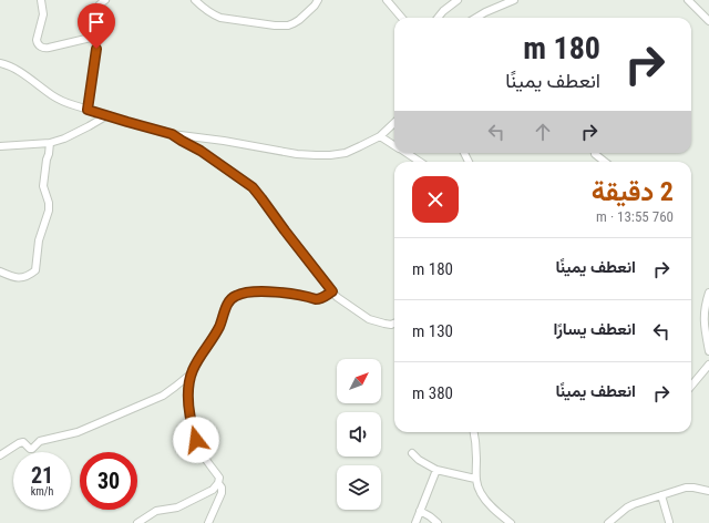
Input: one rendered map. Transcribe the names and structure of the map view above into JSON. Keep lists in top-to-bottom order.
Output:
{
  "north": "top right",
  "page": {
    "turn": ["180 m", "انعطف يمينًا"],
    "heading": ["2 دقيقة", "760 m · 13:55"],
    "list": [
      {
        "name": "انعطف يمينًا",
        "value": "180 m"
      },
      {
        "name": "انعطف يسارًا",
        "value": "130 m"
      },
      {
        "name": "انعطف يمينًا",
        "value": "380 m"
      }
    ],
    "speed": "21 km/h",
    "limit": "30"
  }
}
